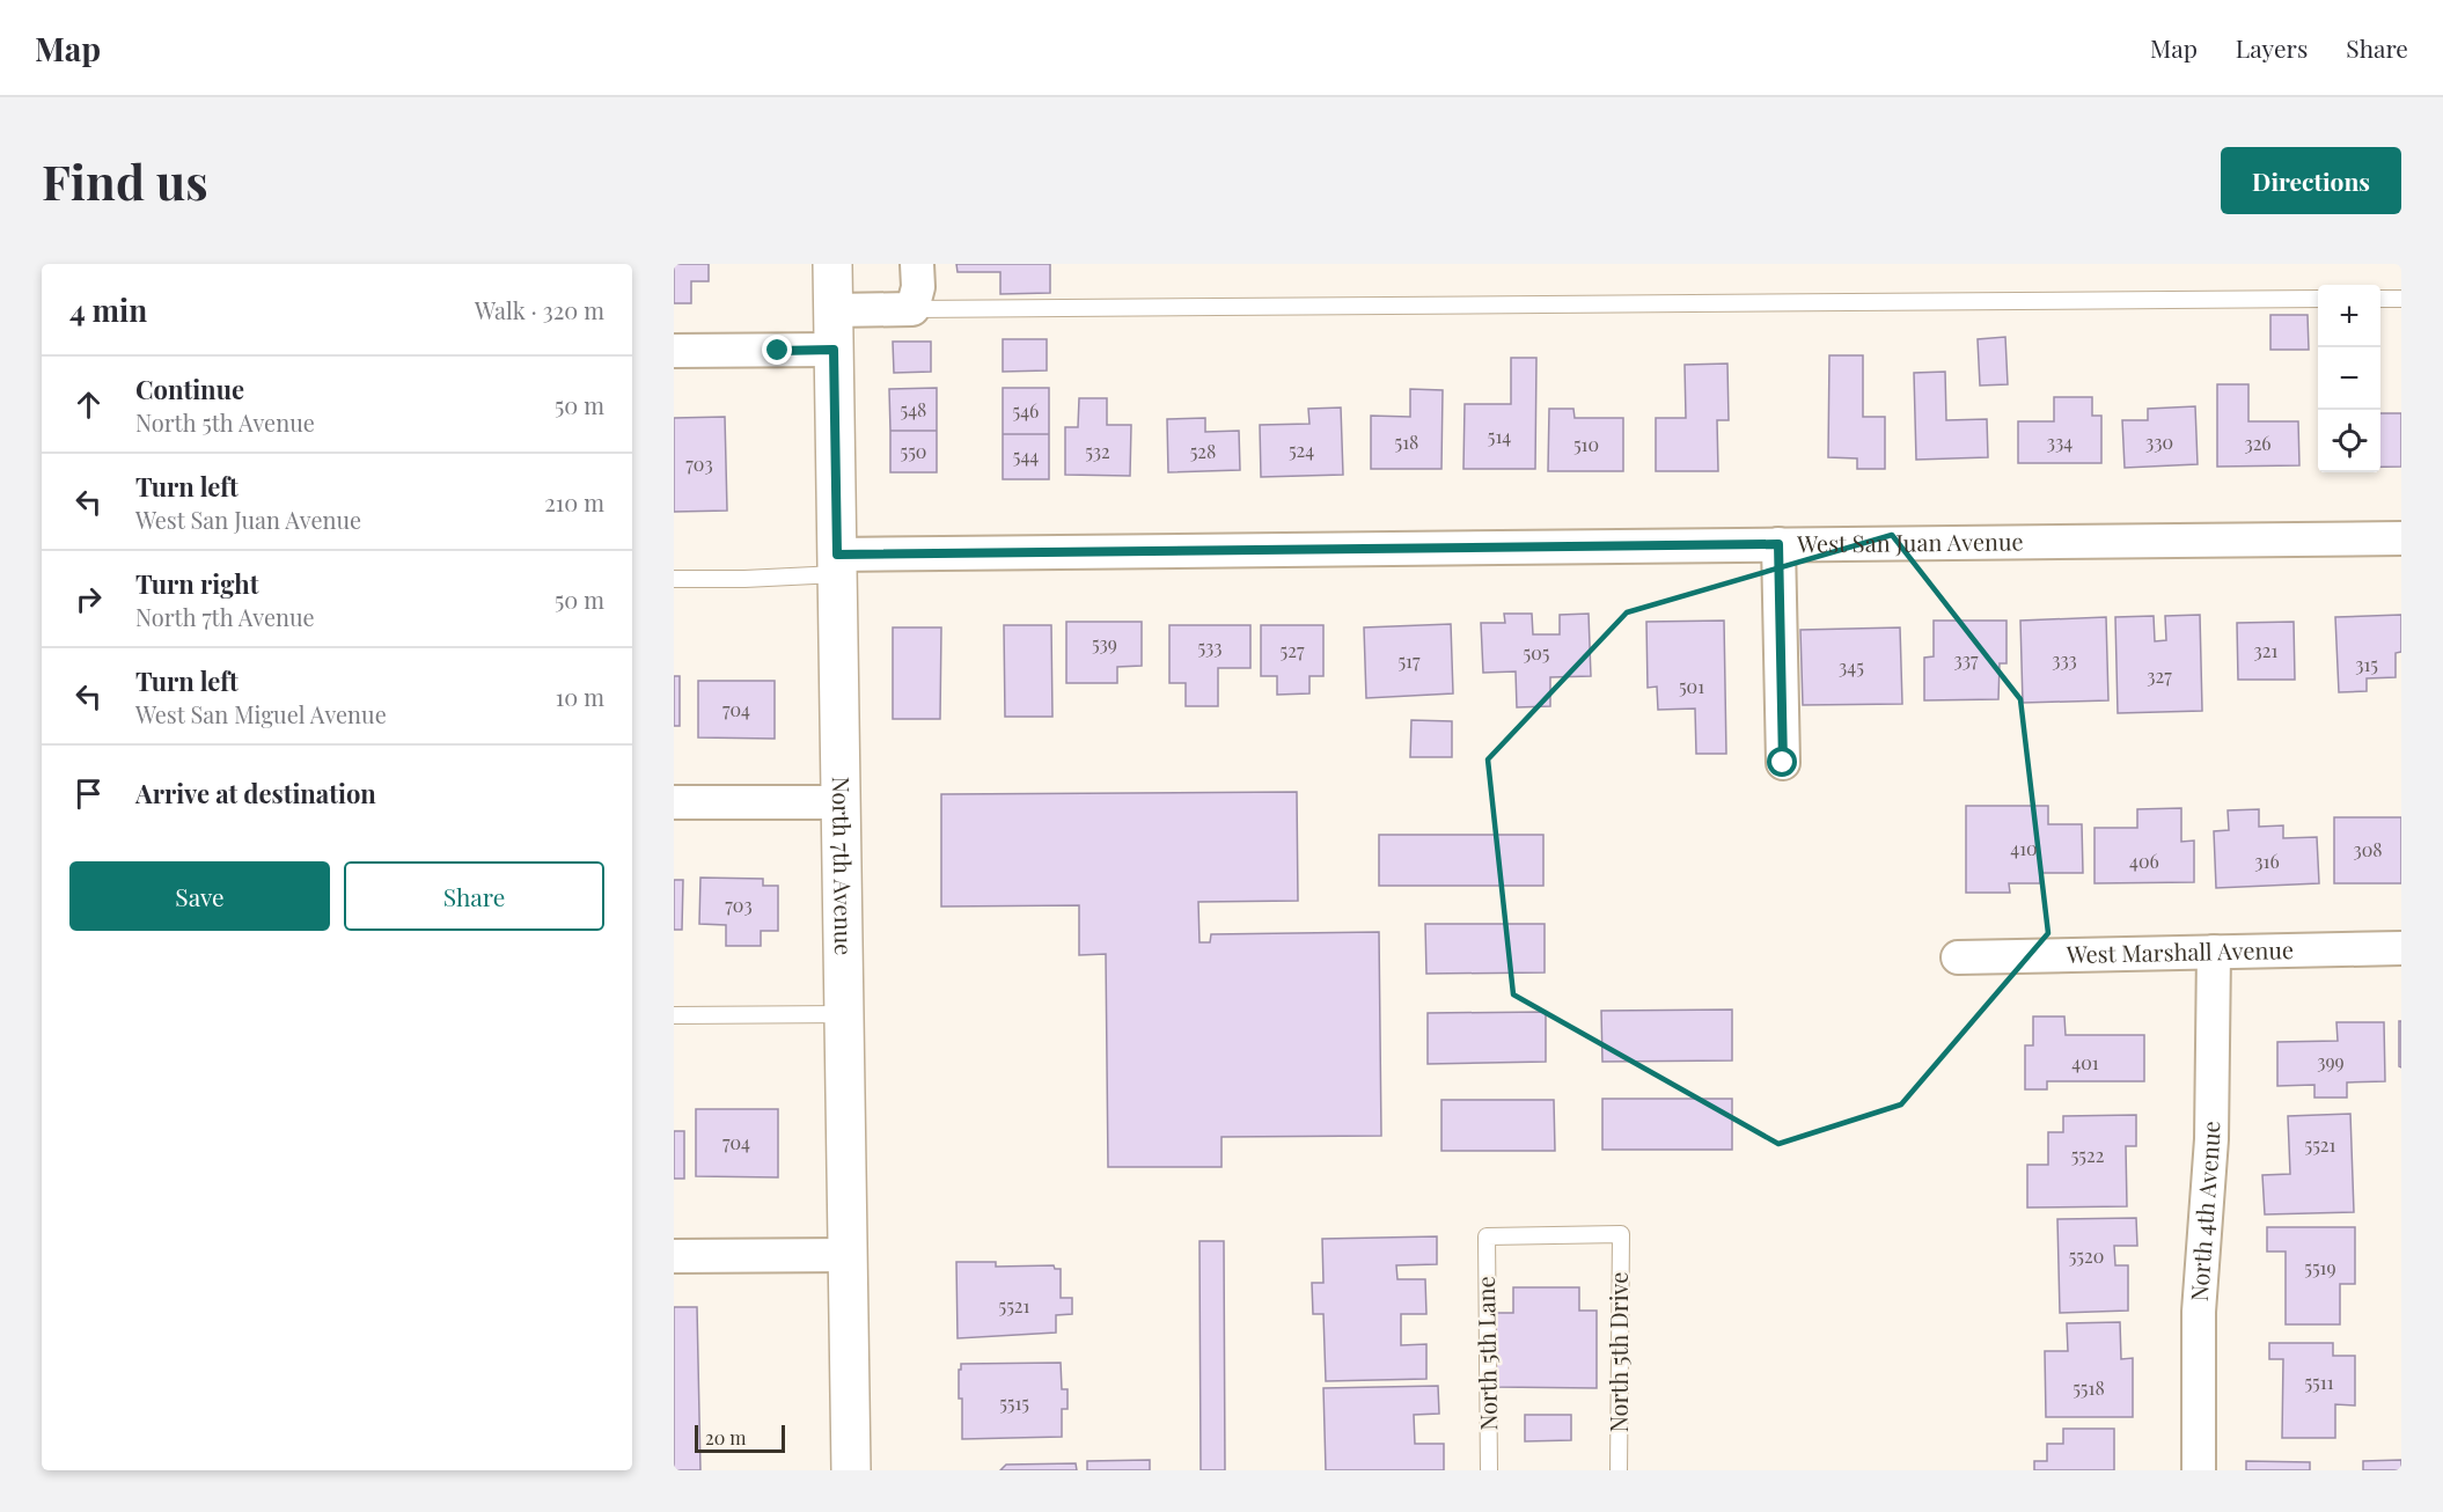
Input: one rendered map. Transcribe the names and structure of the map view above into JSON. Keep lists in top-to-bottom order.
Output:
{
  "streets": {
    "main road": ["North 7th Avenue"],
    "street": ["West San Juan Avenue", "West Marshall Avenue", "North 4th Avenue"],
    "lane": ["North 5th Drive", "North 5th Lane"]
  },
  "crossings": [
    ["West San Juan Avenue", "North 7th Avenue"],
    ["West Marshall Avenue", "North 4th Avenue"],
    ["North 5th Drive", "North 5th Lane"]
  ],
  "house_numbers": [
    "548",
    "546",
    "514",
    "518",
    "334",
    "330",
    "326",
    "510",
    "524",
    "550",
    "532",
    "528",
    "544",
    "703",
    "539",
    "533",
    "527",
    "321",
    "505",
    "337",
    "333",
    "517",
    "315",
    "345",
    "327",
    "501",
    "704",
    "410",
    "308",
    "406",
    "316",
    "703",
    "399",
    "401",
    "704",
    "5521",
    "5522",
    "5520",
    "5519",
    "5521",
    "5511",
    "5518",
    "5515"
  ],
  "scale_bar": "20 m",
  "page": {
    "header": "Map",
    "nav": ["Map", "Layers", "Share"],
    "buttons": [
      "Directions",
      ["Save", "Share"]
    ],
    "title": "Find us",
    "heading": ["4 min", "Walk · 320 m"],
    "map_buttons": ["+", "−"],
    "list": [
      ["Continue", "North 5th Avenue", "50 m"],
      ["Turn left", "West San Juan Avenue", "210 m"],
      ["Turn right", "North 7th Avenue", "50 m"],
      ["Turn left", "West San Miguel Avenue", "10 m"],
      "Arrive at destination"
    ],
    "scale": "20 m"
  }
}
